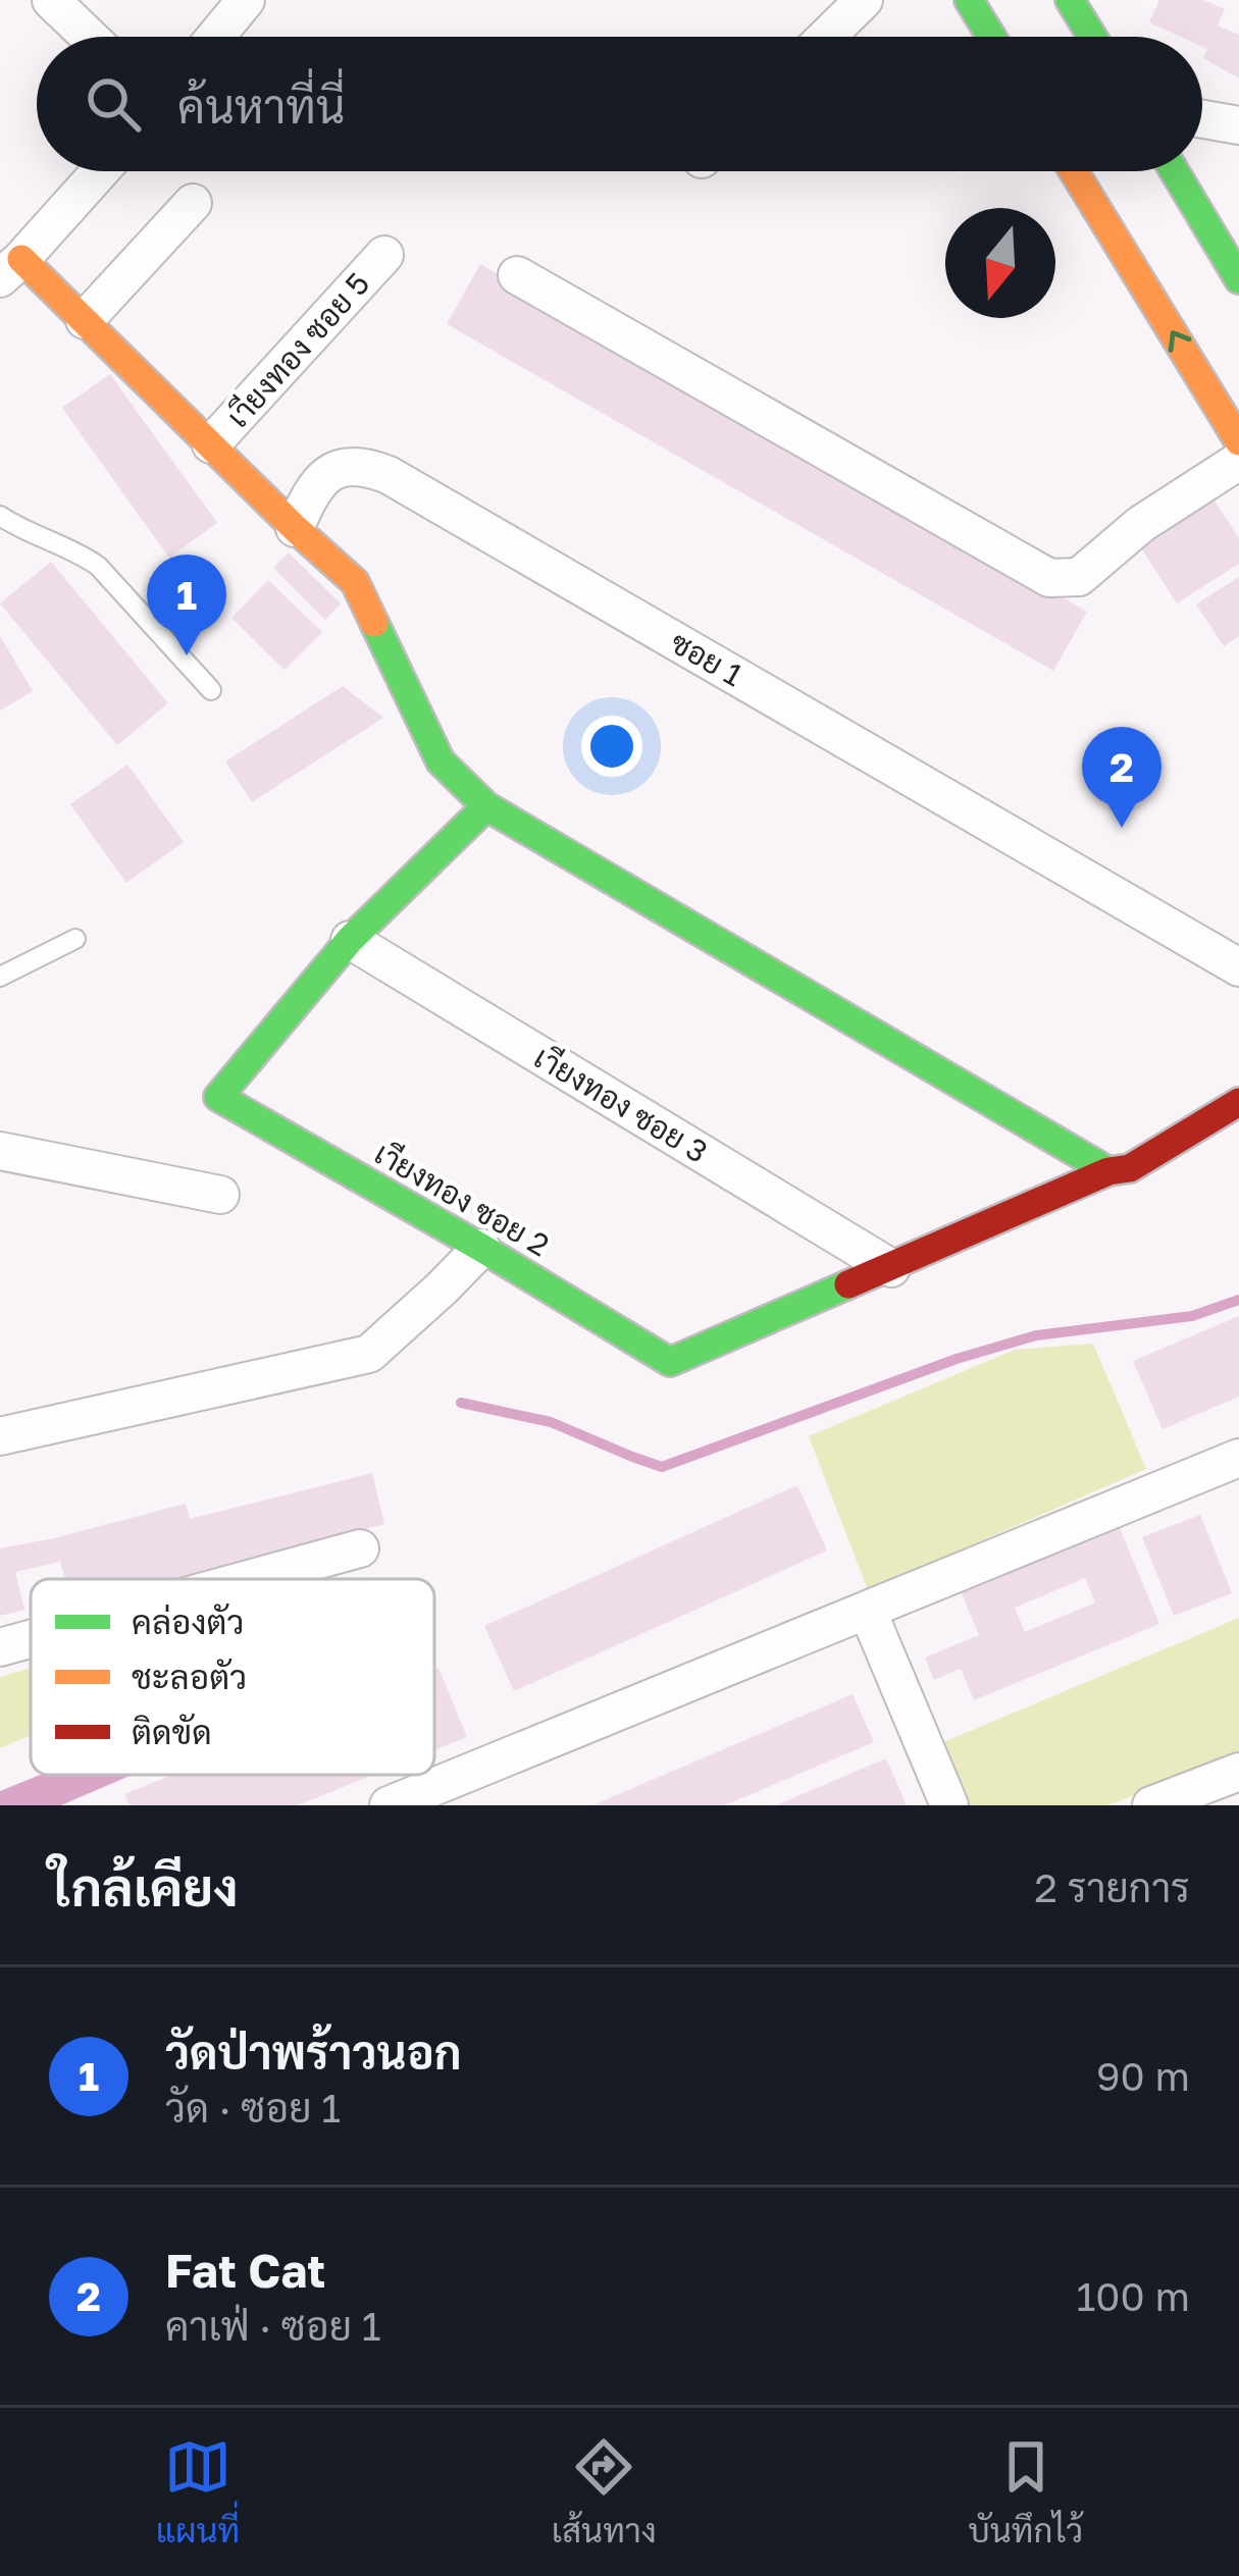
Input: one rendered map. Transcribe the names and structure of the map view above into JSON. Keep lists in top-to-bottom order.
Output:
{
  "streets": {
    "street": [
      "เาียงทอง ซอย 5",
      "ซอย 1",
      "เาียงทอง ซอย 3",
      "เาียงทอง ซอย 2"
    ]
  },
  "crossings": [
    ["เาียงทอง ซอย 3", "เาียงทอง ซอย 2"]
  ],
  "legend": ["คล่องตัว", "ชะลอตัว", "ติดขัด"],
  "north": "bottom",
  "page": {
    "search": "ค้นหาที่นี่",
    "pins": ["1", "2"],
    "heading": ["ใกล้เคียง", "2 รายการ"],
    "list": [
      {
        "mark": "1",
        "name": "วัดป่าพร้าวนอก",
        "note": "วัด · ซอย 1",
        "value": "90 m"
      },
      {
        "mark": "2",
        "name": "Fat Cat",
        "note": "คาเฟ่ · ซอย 1",
        "value": "100 m"
      }
    ],
    "nav": ["แผนที่", "เส้นทาง", "บันทึกไว้"]
  }
}
